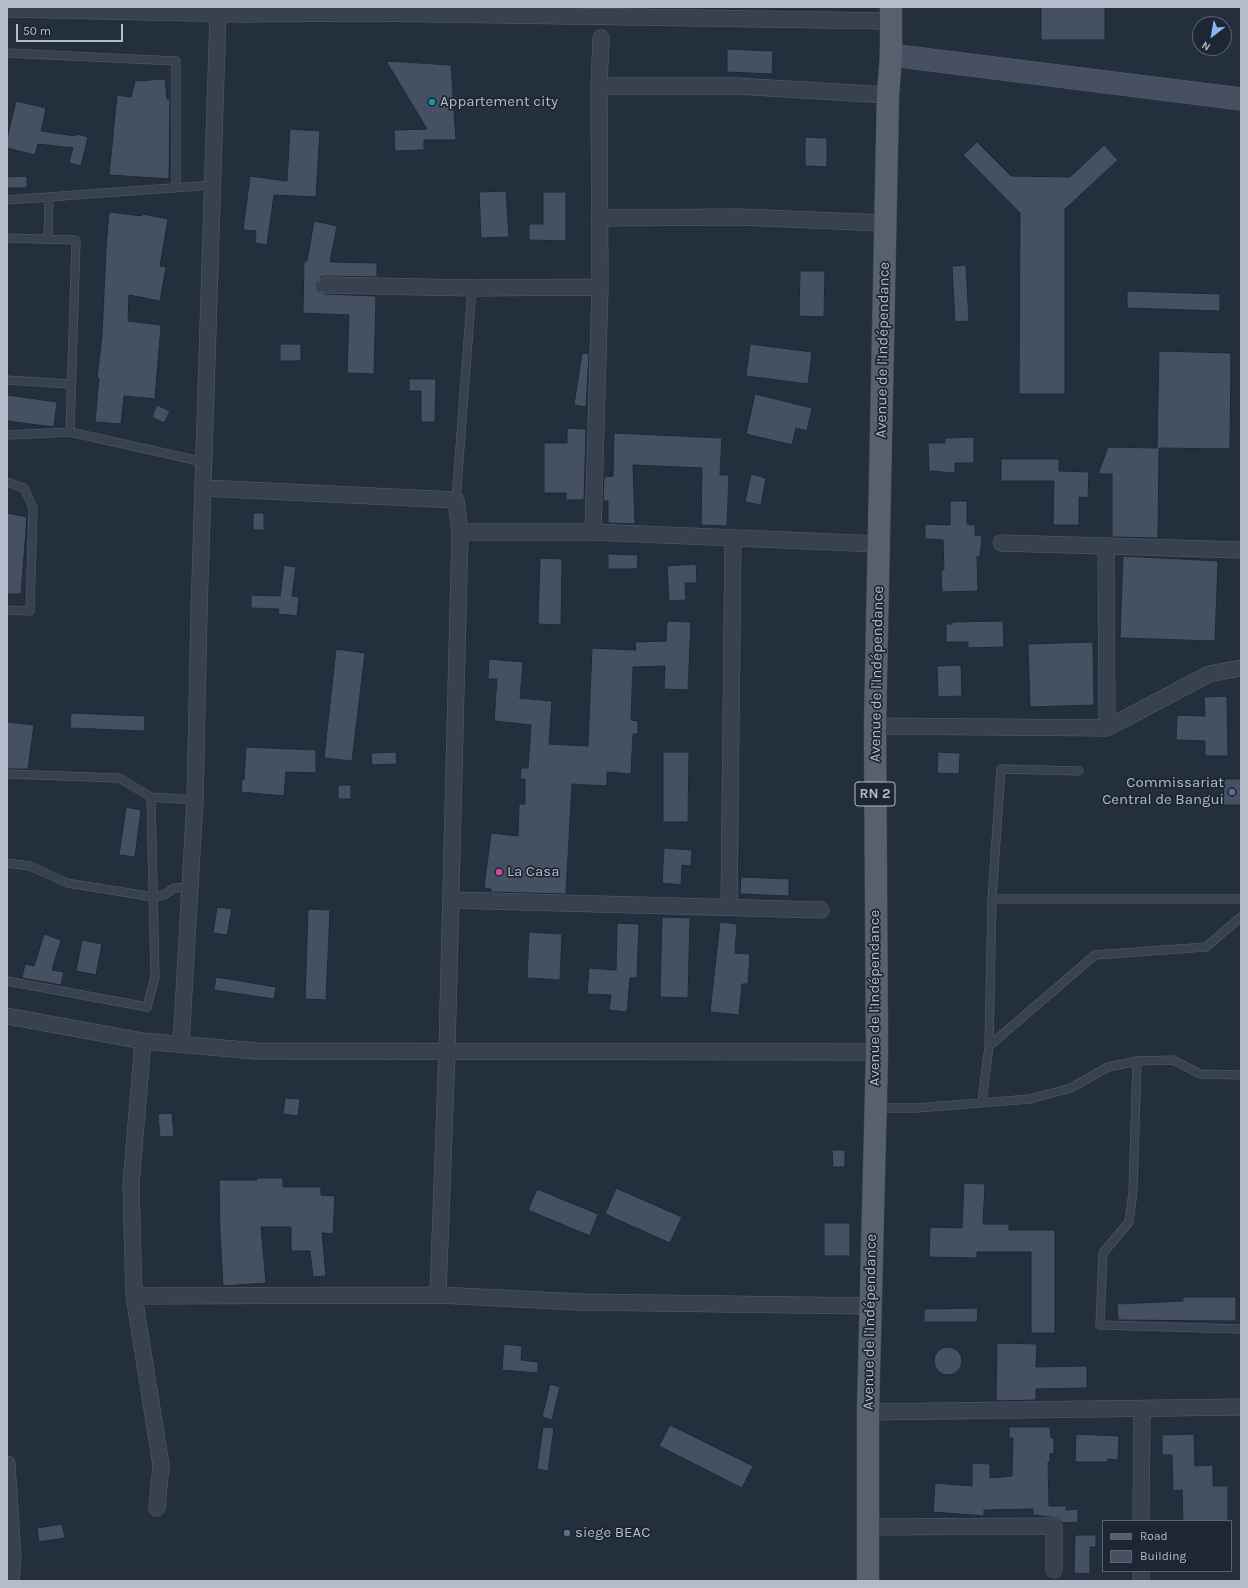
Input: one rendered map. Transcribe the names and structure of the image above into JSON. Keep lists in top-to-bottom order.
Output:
{
  "streets": {
    "main road": ["Avenue de l'Indépendance", "RN 2"]
  },
  "places": [
    "Appartement city",
    "Commissariat Central de Bangui",
    "La Casa",
    "siege BEAC"
  ],
  "legend": ["Road", "Building"],
  "scale_bar": "50 m",
  "north": "bottom left"
}
